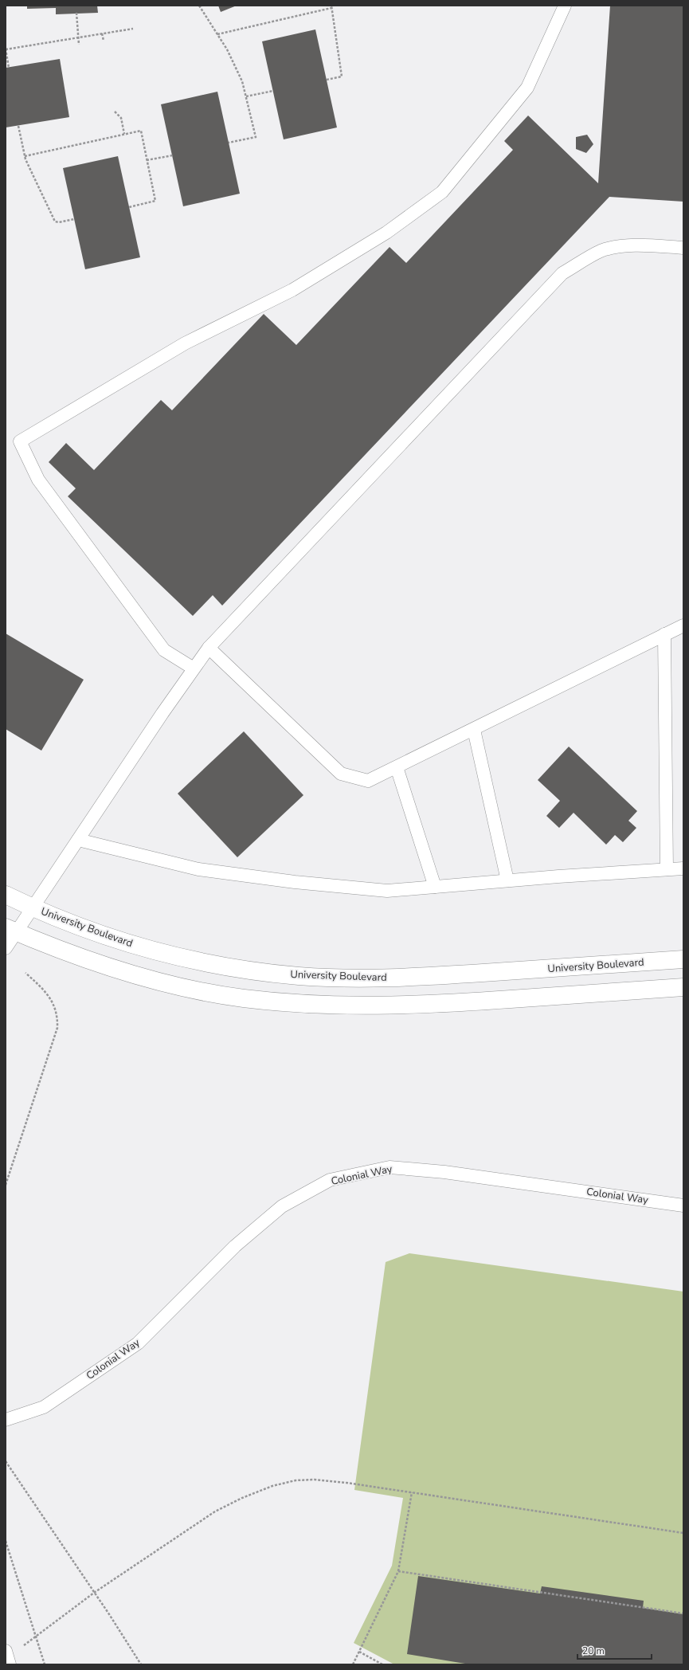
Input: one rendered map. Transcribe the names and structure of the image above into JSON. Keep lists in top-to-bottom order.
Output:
{
  "streets": {
    "main road": ["University Boulevard"],
    "lane": ["Colonial Way"]
  },
  "scale_bar": "20 m"
}
